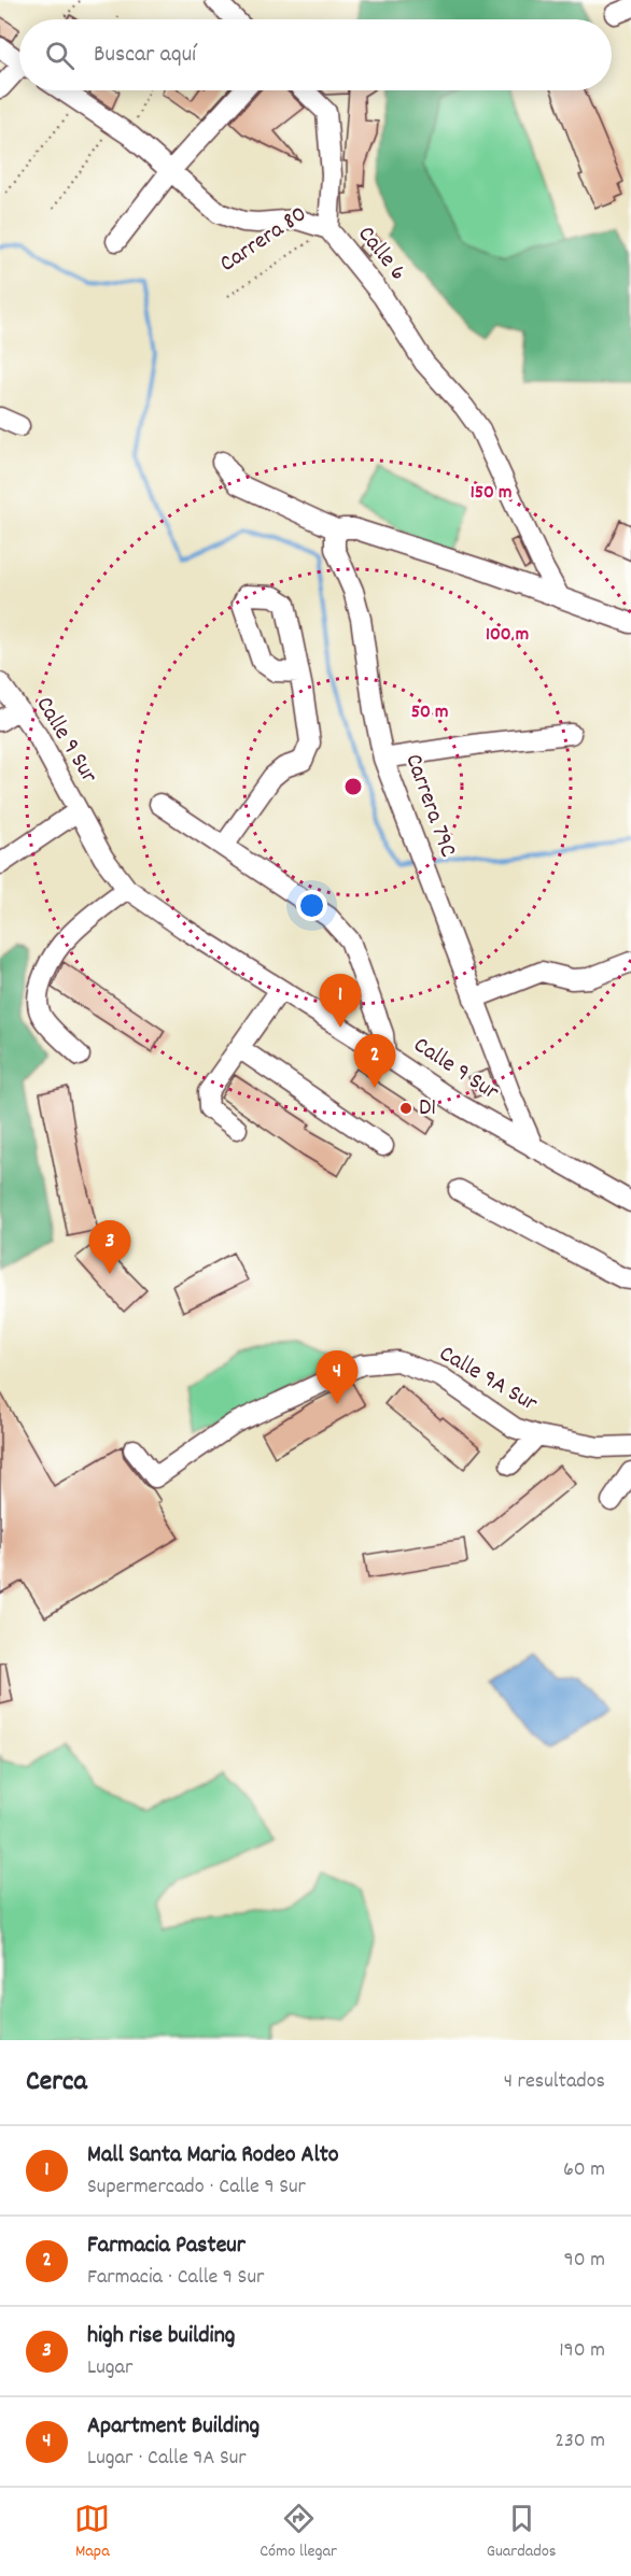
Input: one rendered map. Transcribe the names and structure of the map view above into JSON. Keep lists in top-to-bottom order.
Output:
{
  "streets": {
    "street": [
      "Carrera 80",
      "Calle 6",
      "Calle 9 Sur",
      "Carrera 79C",
      "Calle 9A Sur"
    ]
  },
  "crossings": [
    ["Carrera 80", "Calle 6"],
    ["Calle 9 Sur", "Carrera 79C"]
  ],
  "places": ["D1"],
  "page": {
    "search": "Buscar aquí",
    "pins": [
      "1",
      "2",
      "3",
      "4"
    ],
    "heading": ["Cerca", "4 resultados"],
    "list": [
      {
        "mark": "1",
        "name": "Mall Santa Maria Rodeo Alto",
        "note": "Supermercado · Calle 9 Sur",
        "value": "60 m"
      },
      {
        "mark": "2",
        "name": "Farmacia Pasteur",
        "note": "Farmacia · Calle 9 Sur",
        "value": "90 m"
      },
      {
        "mark": "3",
        "name": "high rise building",
        "note": "Lugar",
        "value": "190 m"
      },
      {
        "mark": "4",
        "name": "Apartment Building",
        "note": "Lugar · Calle 9A Sur",
        "value": "230 m"
      }
    ],
    "nav": ["Mapa", "Cómo llegar", "Guardados"]
  },
  "rings": ["150 m", "100 m", "50 m"]
}
